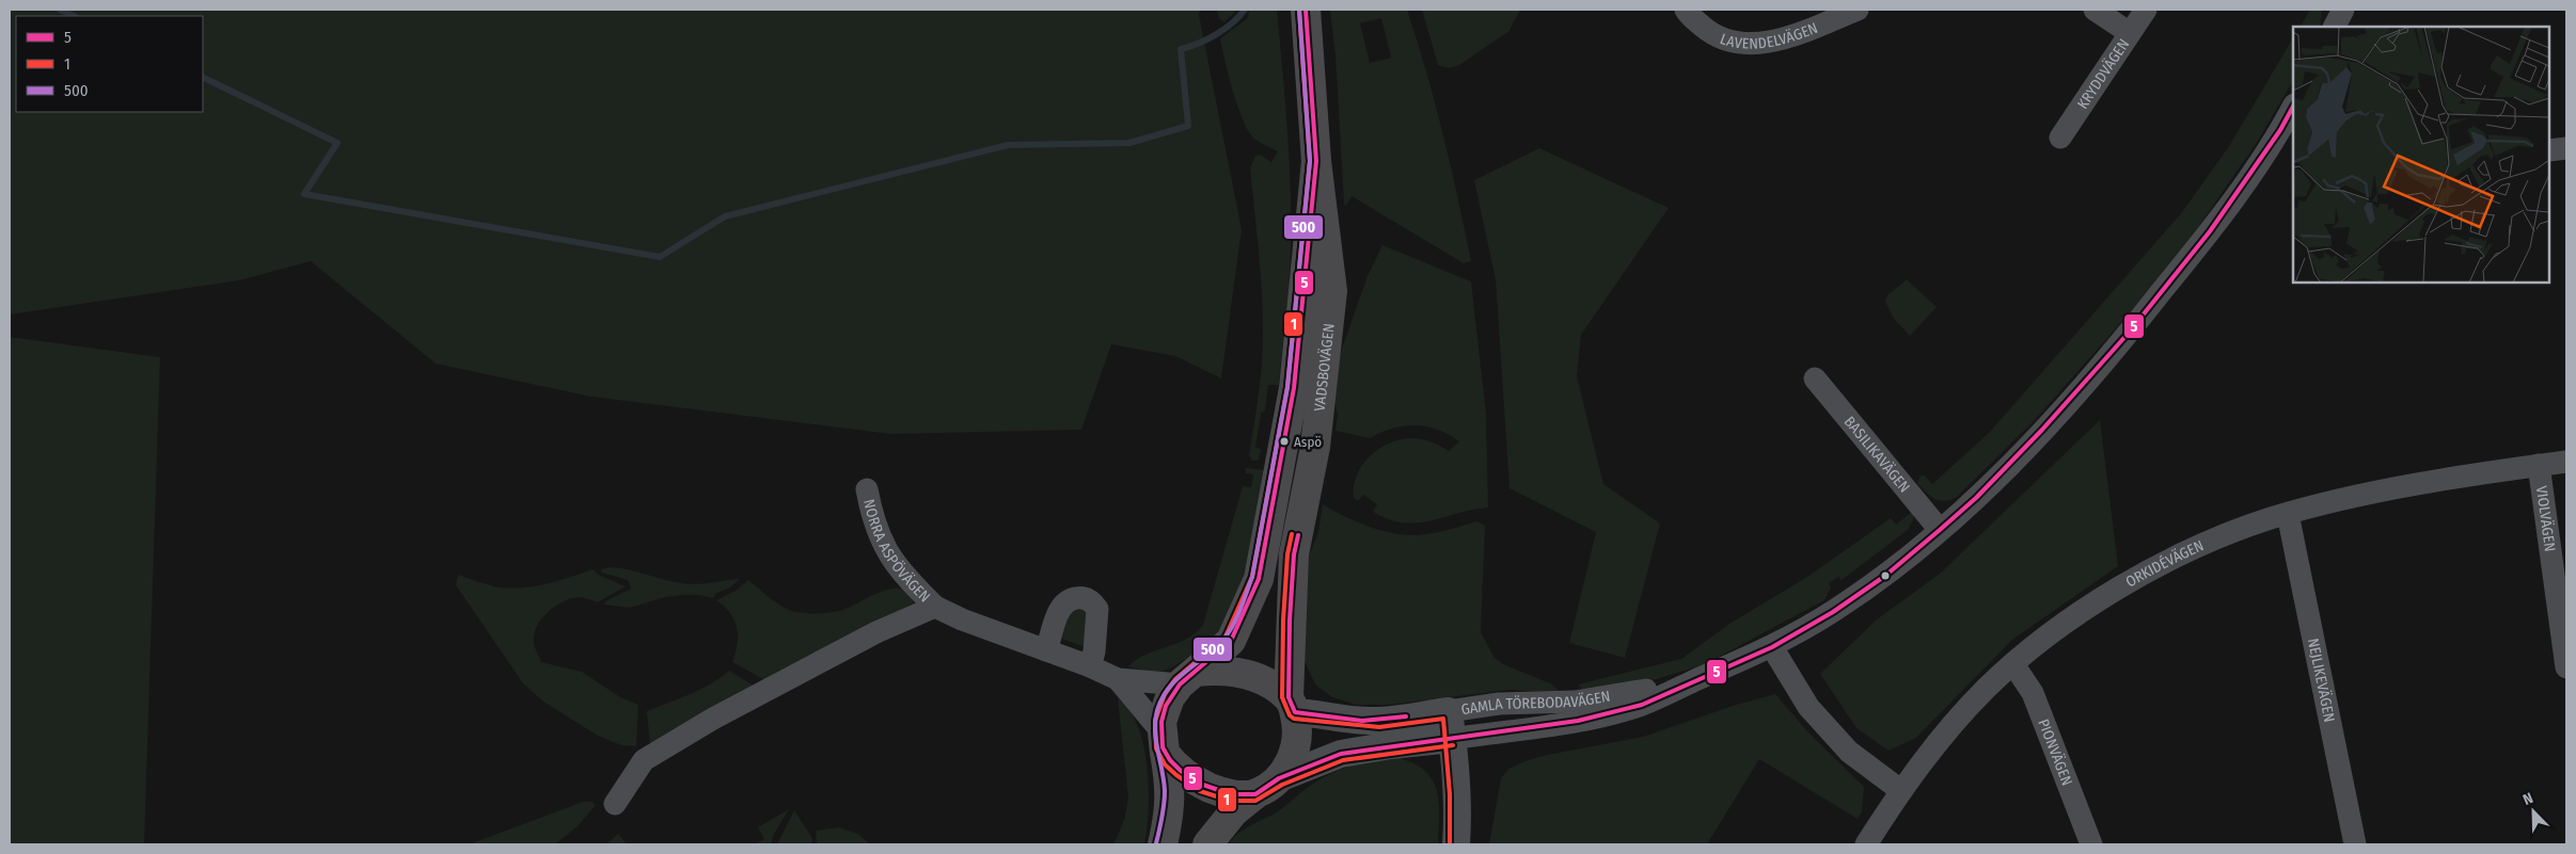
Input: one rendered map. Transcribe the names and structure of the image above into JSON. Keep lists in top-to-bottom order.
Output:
{
  "streets": {
    "main road": ["VADSBOVÄGEN"],
    "street": [
      "LAVENDELVÄGEN",
      "KRYDDVÄGEN",
      "BASILIKAVÄGEN",
      "VIOLVÄGEN",
      "NORRA ASPÖVÄGEN",
      "ORKIDÉVÄGEN",
      "NEJLIKEVÄGEN",
      "GAMLA TÖREBODAVÄGEN",
      "PIONVÄGEN"
    ]
  },
  "crossings": [
    ["VADSBOVÄGEN", "GAMLA TÖREBODAVÄGEN"],
    ["BASILIKAVÄGEN", "GAMLA TÖREBODAVÄGEN"],
    ["VIOLVÄGEN", "ORKIDÉVÄGEN"],
    ["ORKIDÉVÄGEN", "NEJLIKEVÄGEN"],
    ["ORKIDÉVÄGEN", "PIONVÄGEN"]
  ],
  "places": ["Aspö"],
  "lines": ["transit line 5", "transit line 1", "transit line 500"],
  "legend": ["5", "1", "500"],
  "north": "top left"
}
